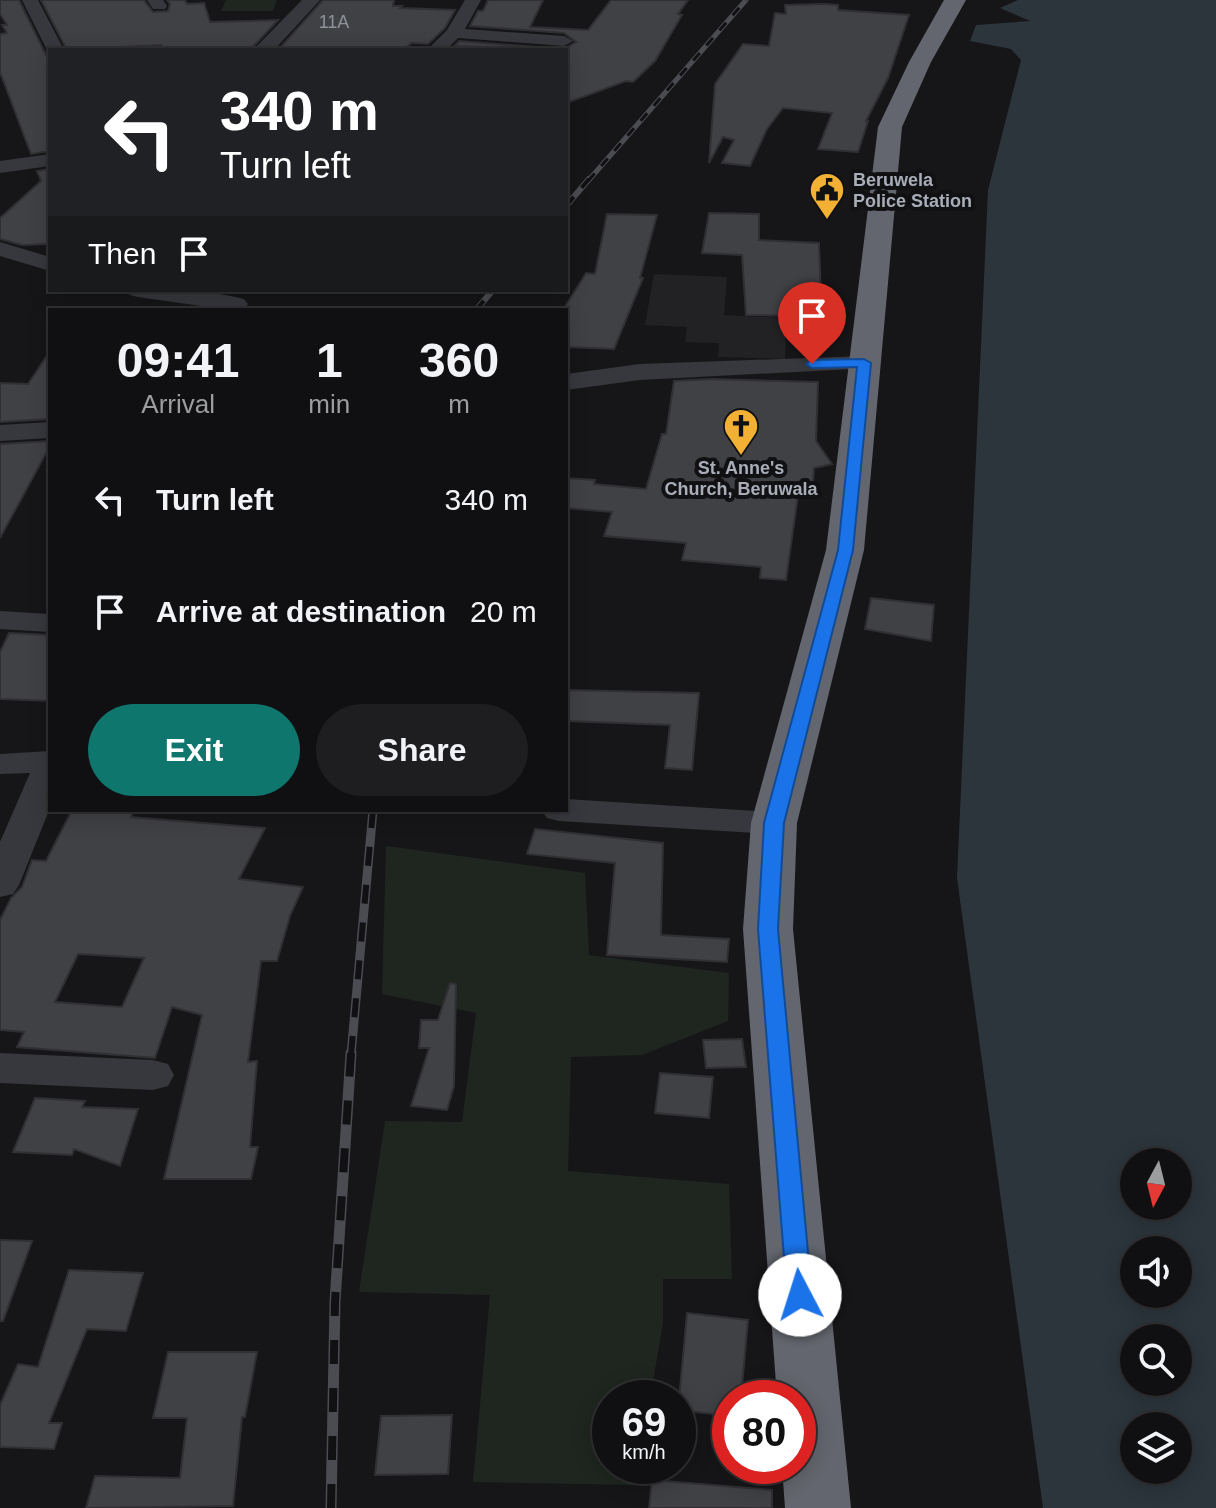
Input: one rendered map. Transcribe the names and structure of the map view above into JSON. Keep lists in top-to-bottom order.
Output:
{
  "places": {
    "public building": ["Beruwela Police Station"],
    "church": ["St. Anne's Church, Beruwala"]
  },
  "house_numbers": ["11A"],
  "north": "bottom",
  "page": {
    "turn": ["340 m", "Turn left"],
    "then": "Then",
    "eta": [
      "09:41",
      "Arrival",
      "1",
      "min",
      "360",
      "m"
    ],
    "list": [
      {
        "name": "Turn left",
        "value": "340 m"
      },
      {
        "name": "Arrive at destination",
        "value": "20 m"
      }
    ],
    "buttons": ["Exit", "Share"],
    "speed": "69 km/h",
    "limit": "80"
  }
}
